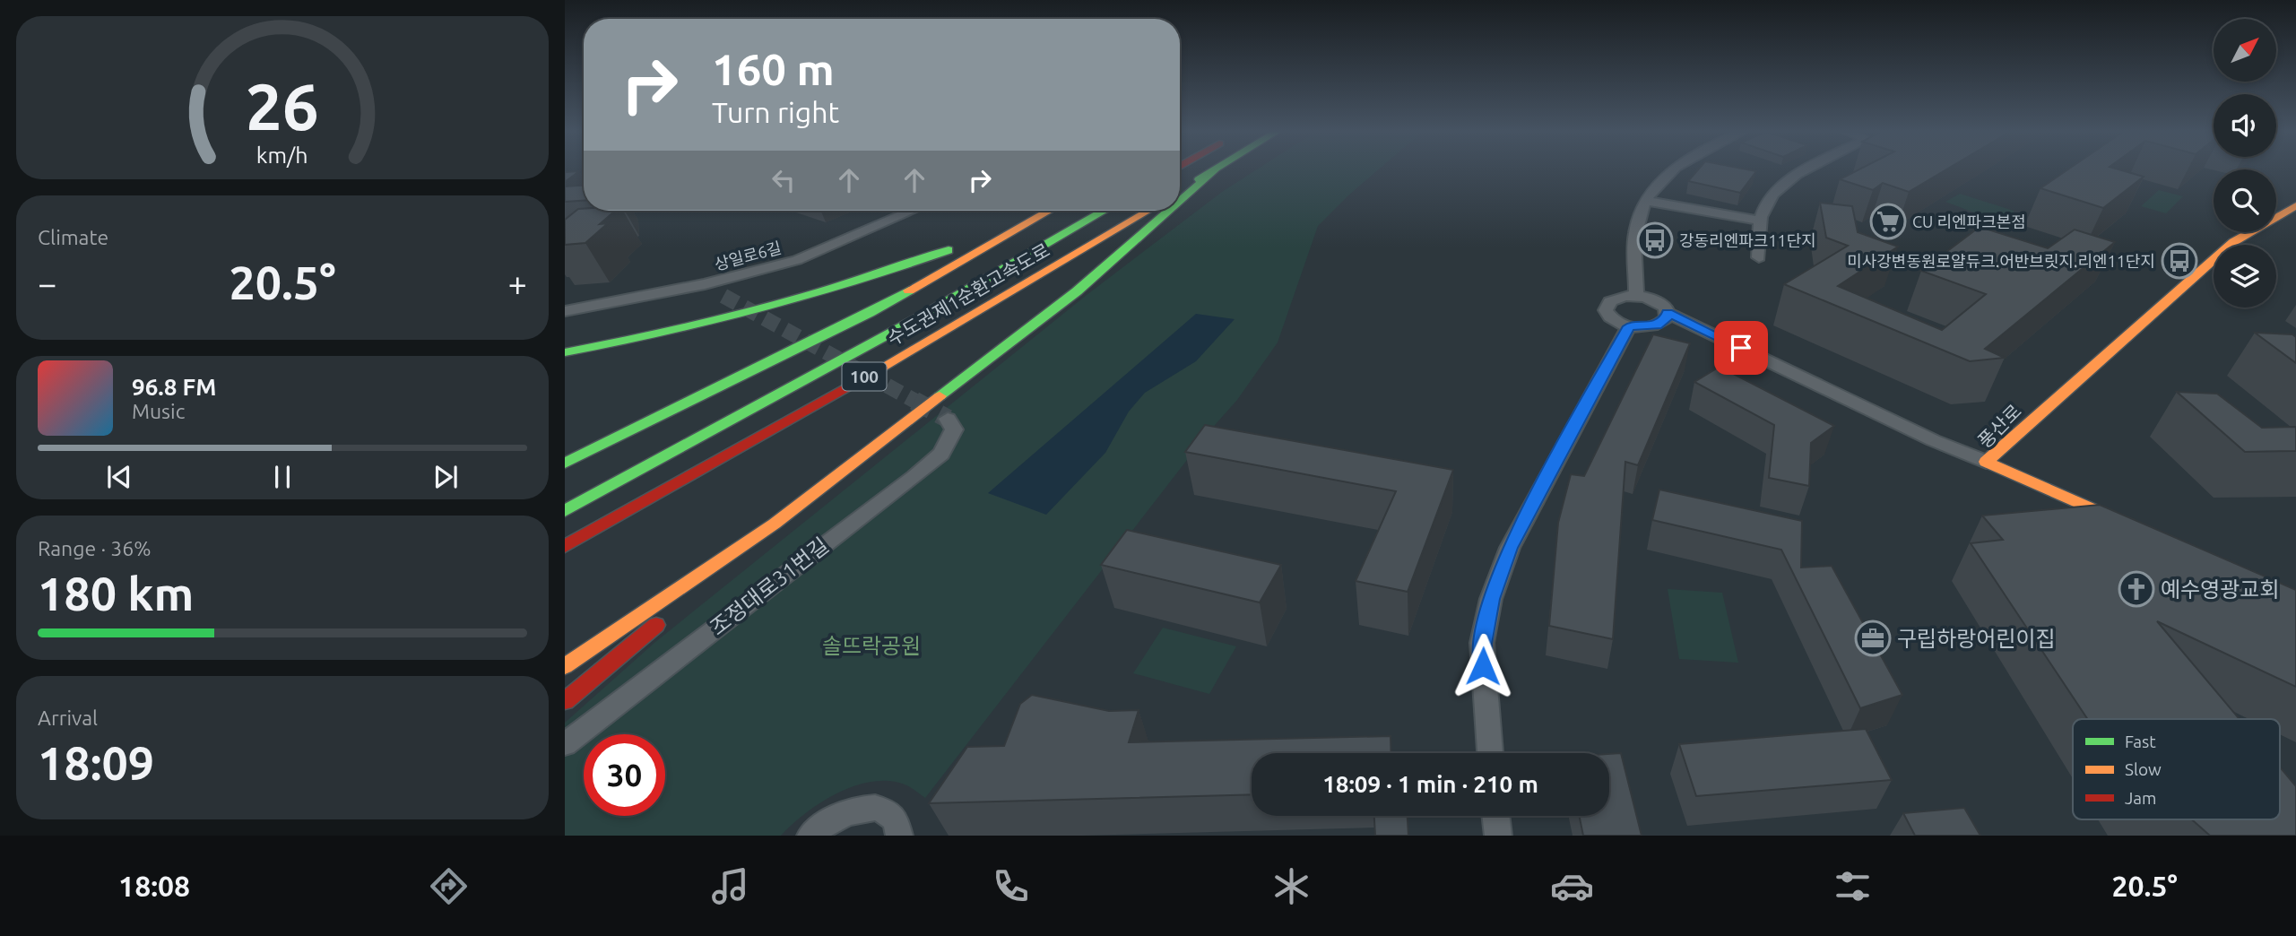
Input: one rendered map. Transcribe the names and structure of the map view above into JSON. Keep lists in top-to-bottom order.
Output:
{
  "streets": {
    "main road": ["수도권제1순환고속도로", "100", "풍산로"],
    "street": ["상일로6길", "조정대로31번길"]
  },
  "parks": ["솔뜨락공원"],
  "places": {
    "supermarket": ["CU 리엔파크본점"],
    "bus stop": ["강동리엔파크11단지", "미사강변동원로얄듀크.어반브릿지.리엔11단지"],
    "church": ["예수영광교회"],
    "office": ["구립하랑어린이집"]
  },
  "legend": ["Fast", "Slow", "Jam"],
  "north": "top right",
  "page": {
    "turn": ["160 m", "Turn right"],
    "tile": [
      "Climate",
      ["Range · 36%", "180 km"],
      ["Arrival", "18:09"]
    ],
    "heat": ["−", "20.5°", "+"],
    "song": ["96.8 FM", "Music"],
    "limit": "30",
    "trip": "18:09 · 1 min · 210 m",
    "tabs": ["18:08", "20.5°"],
    "gauge": ["26", "km/h"]
  }
}
